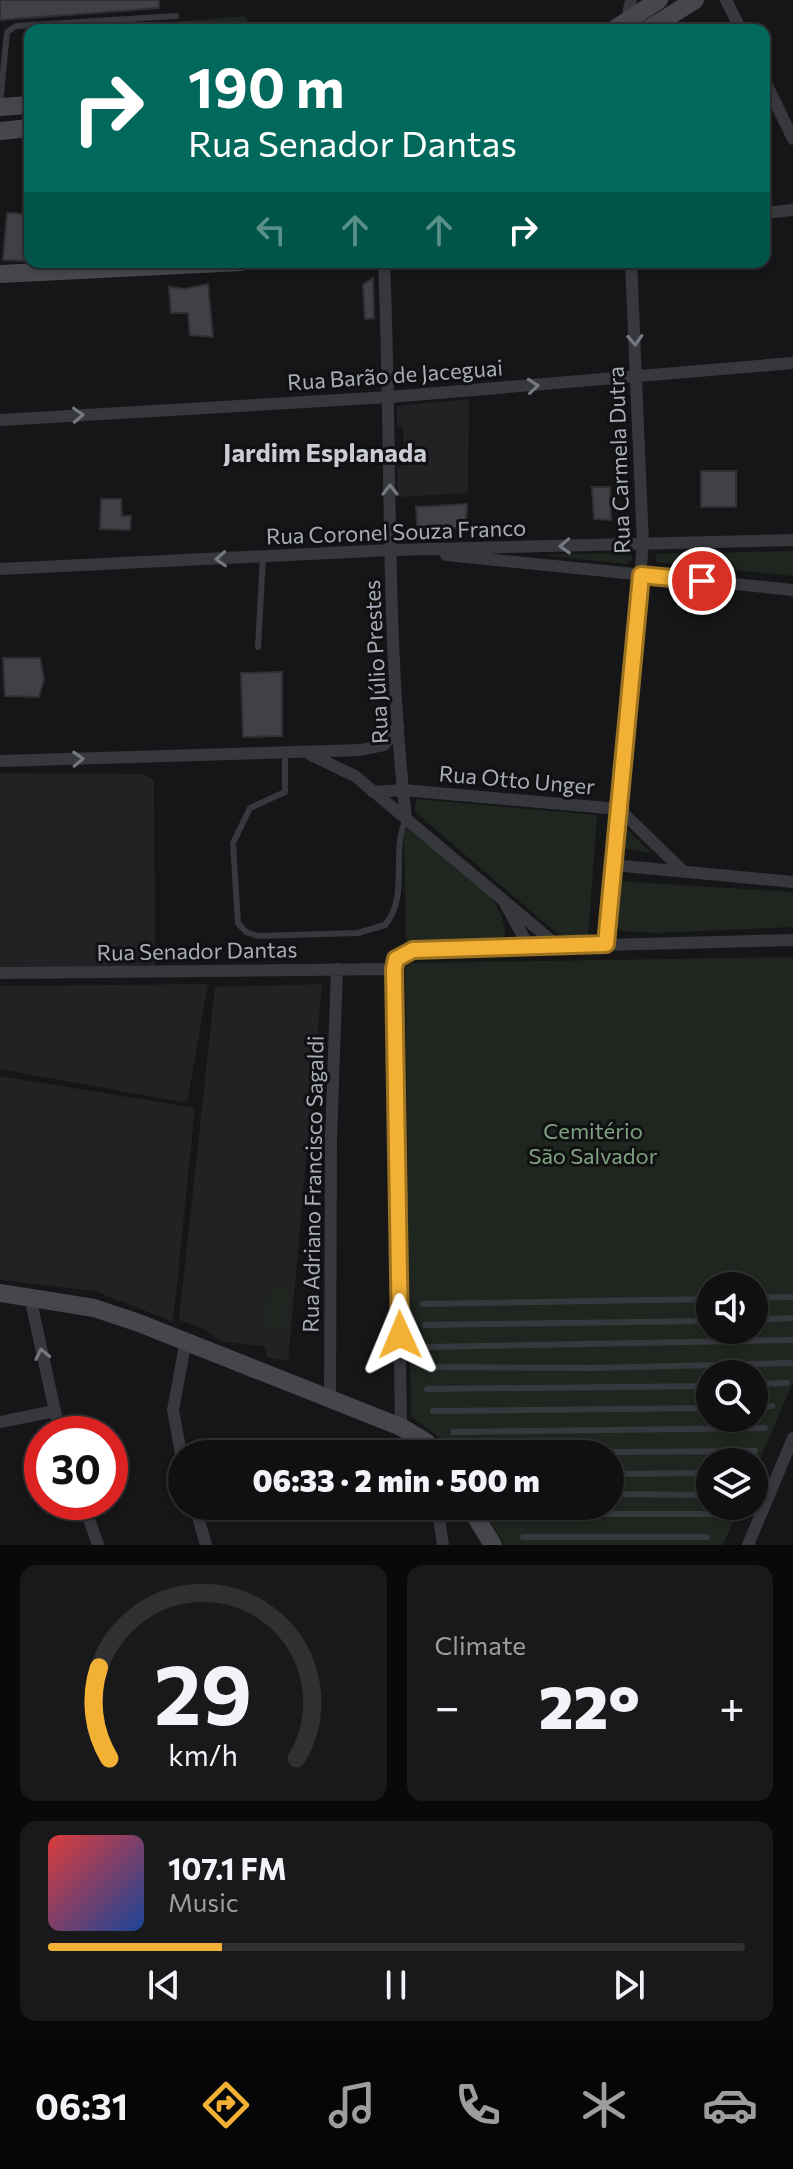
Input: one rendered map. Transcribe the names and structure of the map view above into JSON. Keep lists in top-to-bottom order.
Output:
{
  "streets": {
    "street": [
      "Rua Barão de Jaceguai",
      "Rua Carmela Dutra",
      "Rua Coronel Souza Franco",
      "Rua Júlio Prestes",
      "Rua Otto Unger",
      "Rua Senador Dantas",
      "Rua Adriano Francisco Sagaldi"
    ]
  },
  "crossings": [
    ["Rua Barão de Jaceguai", "Rua Carmela Dutra"],
    ["Rua Barão de Jaceguai", "Rua Júlio Prestes"],
    ["Rua Carmela Dutra", "Rua Coronel Souza Franco"],
    ["Rua Carmela Dutra", "Rua Otto Unger"],
    ["Rua Coronel Souza Franco", "Rua Júlio Prestes"],
    ["Rua Júlio Prestes", "Rua Otto Unger"],
    ["Rua Senador Dantas", "Rua Adriano Francisco Sagaldi"]
  ],
  "one_way": ["Rua Barão de Jaceguai"],
  "districts": ["Jardim Esplanada"],
  "parks": ["Cemitério São Salvador"],
  "page": {
    "turn": ["190 m", "Rua Senador Dantas"],
    "limit": "30",
    "trip": "06:33 · 2 min · 500 m",
    "tile": "Climate",
    "heat": ["−", "22°", "+"],
    "song": ["107.1 FM", "Music"],
    "tabs": "06:31",
    "gauge": ["29", "km/h"]
  }
}
